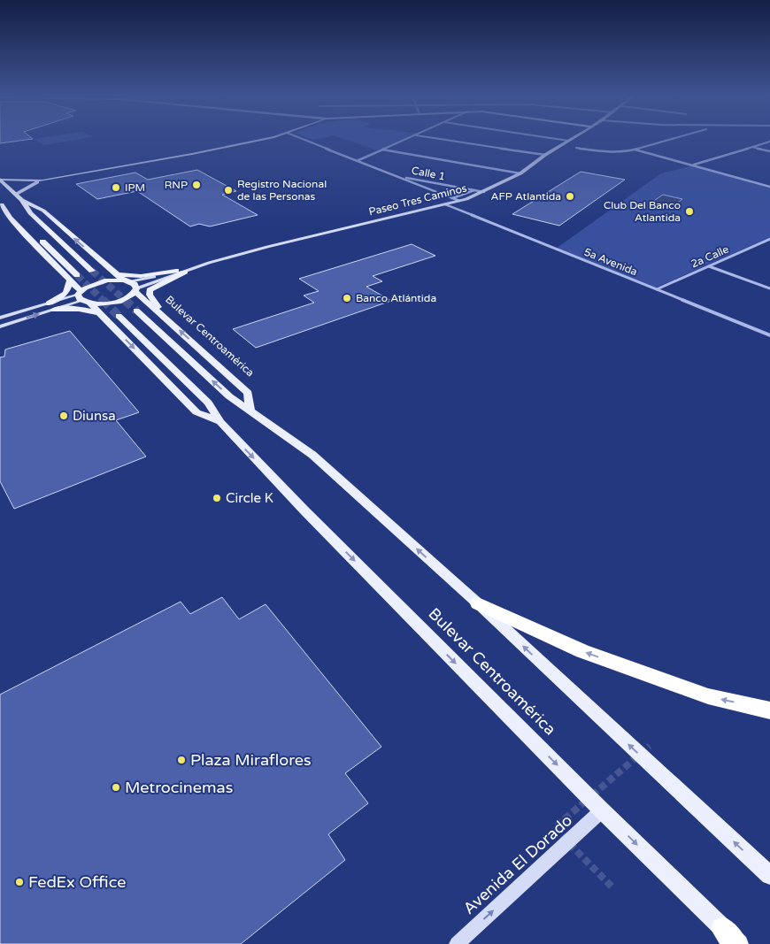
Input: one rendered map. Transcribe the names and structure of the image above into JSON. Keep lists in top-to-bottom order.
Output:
{
  "streets": {
    "main road": ["Bulevar Centroamérica"],
    "street": [
      "Calle 1",
      "Paseo Tres Caminos",
      "2a Calle",
      "5a Avenida",
      "Avenida El Dorado"
    ]
  },
  "crossings": [
    ["Calle 1", "Paseo Tres Caminos"],
    ["Paseo Tres Caminos", "5a Avenida"],
    ["Paseo Tres Caminos", "Bulevar Centroamérica"],
    ["2a Calle", "5a Avenida"],
    ["Bulevar Centroamérica", "Avenida El Dorado"]
  ],
  "one_way": ["Avenida El Dorado"],
  "places": [
    "RNP",
    "IPM",
    "Registro Nacional de las Personas",
    "AFP Atlantida",
    "Club Del Banco Atlantida",
    "Banco Atlántida",
    "Diunsa",
    "Circle K",
    "Plaza Miraflores",
    "Metrocinemas",
    "FedEx Office"
  ]
}
